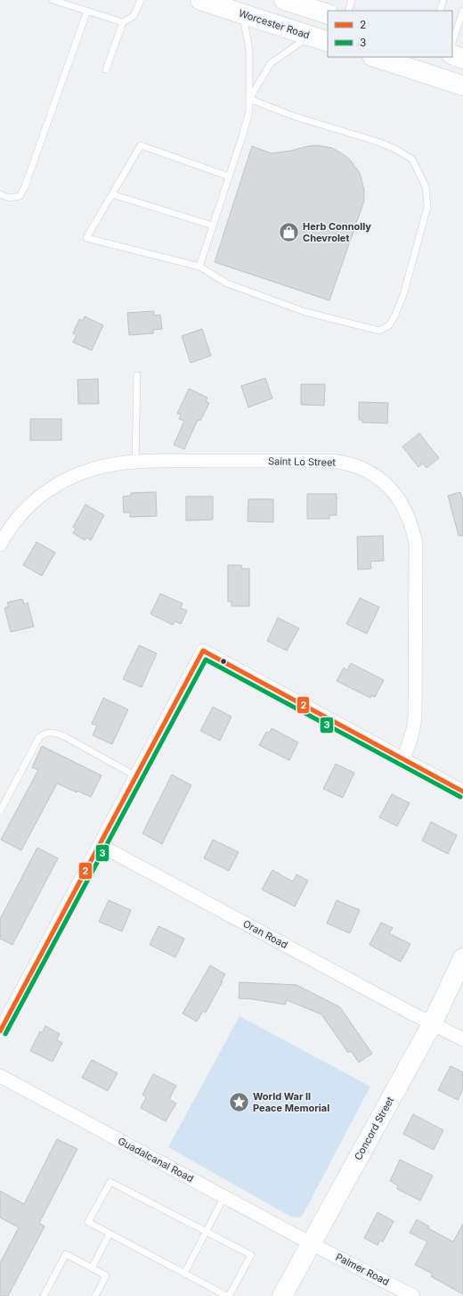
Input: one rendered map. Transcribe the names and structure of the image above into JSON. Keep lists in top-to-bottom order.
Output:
{
  "streets": {
    "main road": ["Worcester Road", "Concord Street"],
    "street": [
      "Saint Lo Street",
      "Oran Road",
      "Guadalcanal Road",
      "Palmer Road"
    ]
  },
  "crossings": [
    ["Oran Road", "Concord Street"],
    ["Concord Street", "Guadalcanal Road"],
    ["Concord Street", "Palmer Road"],
    ["Guadalcanal Road", "Palmer Road"]
  ],
  "places": {
    "shop": ["Herb Connolly Chevrolet"],
    "place": ["World War II Peace Memorial"]
  },
  "lines": ["transit line 2", "transit line 3"],
  "legend": ["2", "3"]
}
